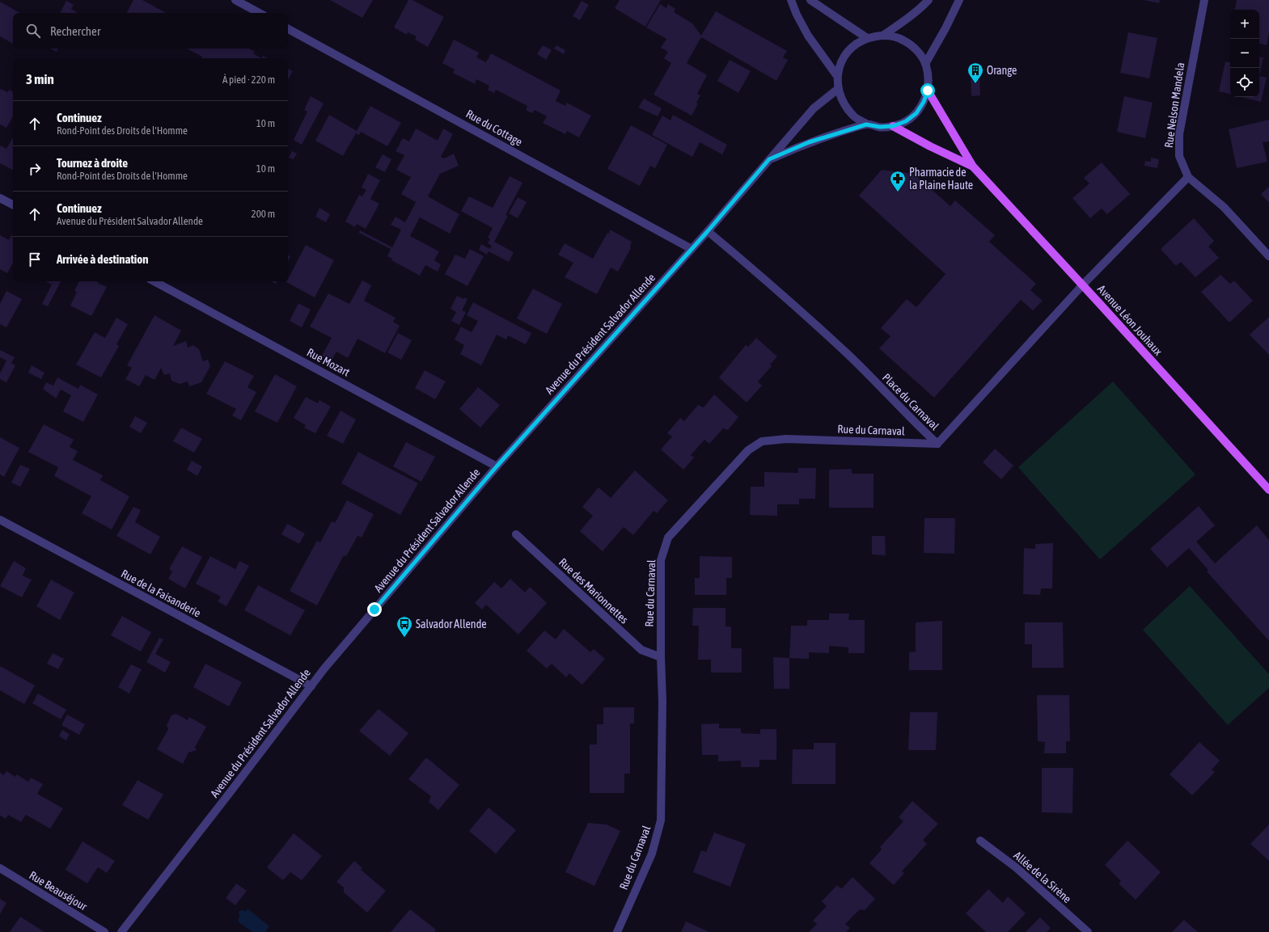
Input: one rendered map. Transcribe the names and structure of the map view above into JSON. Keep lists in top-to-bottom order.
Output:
{
  "streets": {
    "main road": ["Avenue Léon Jouhaux"],
    "street": [
      "Rue Nelson Mandela",
      "Rue du Cottage",
      "Avenue du Président Salvador Allende",
      "Rue Mozart",
      "Place du Carnaval",
      "Rue du Carnaval",
      "Rue des Marionnettes",
      "Rue de la Faisanderie",
      "Allée de la Sirène",
      "Rue Beauséjour"
    ]
  },
  "crossings": [
    ["Rue Nelson Mandela", "Place du Carnaval"],
    ["Rue du Cottage", "Avenue du Président Salvador Allende"],
    ["Avenue Léon Jouhaux", "Avenue du Président Salvador Allende"],
    ["Avenue Léon Jouhaux", "Place du Carnaval"],
    ["Avenue du Président Salvador Allende", "Rue Mozart"],
    ["Avenue du Président Salvador Allende", "Place du Carnaval"],
    ["Avenue du Président Salvador Allende", "Rue de la Faisanderie"],
    ["Place du Carnaval", "Rue du Carnaval"],
    ["Rue du Carnaval", "Rue des Marionnettes"]
  ],
  "places": {
    "building": ["Orange"],
    "pharmacy": ["Pharmacie de la Plaine Haute"],
    "bus stop": ["Salvador Allende"]
  },
  "page": {
    "map_buttons": ["+", "−"],
    "search": "Rechercher",
    "heading": ["3 min", "À pied · 220 m"],
    "list": [
      ["Continuez", "Rond-Point des Droits de l'Homme", "10 m"],
      ["Tournez à droite", "Rond-Point des Droits de l'Homme", "10 m"],
      ["Continuez", "Avenue du Président Salvador Allende", "200 m"],
      "Arrivée à destination"
    ]
  }
}
